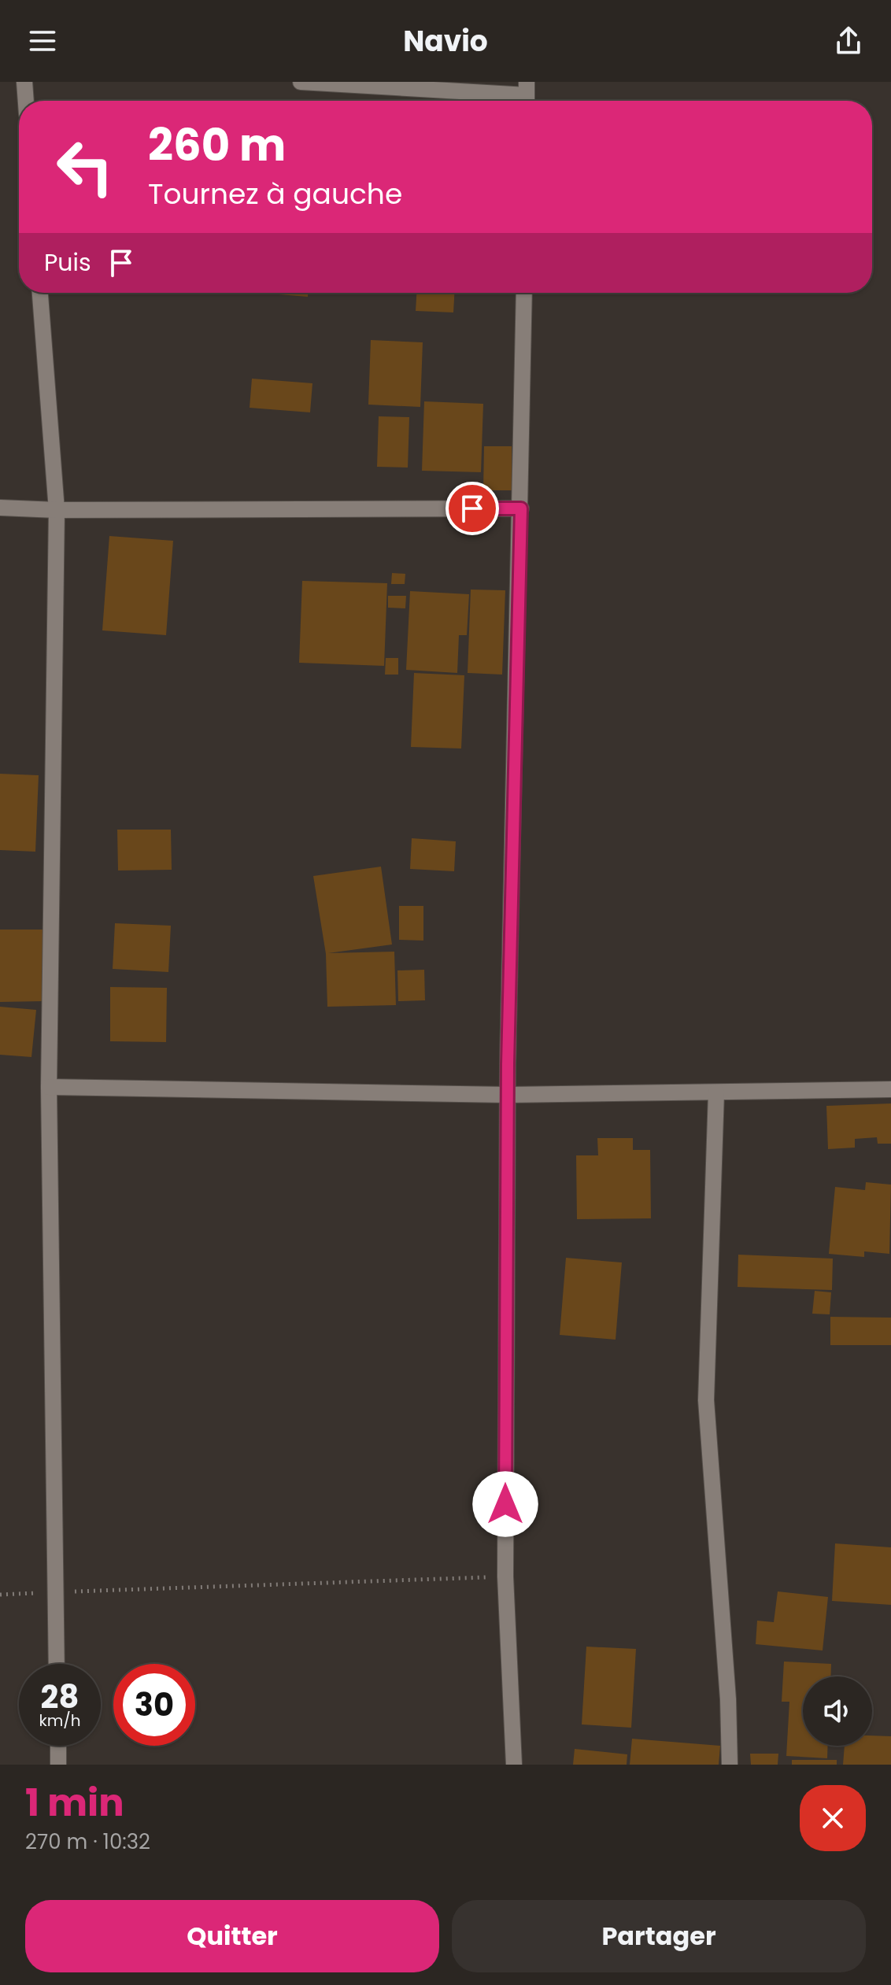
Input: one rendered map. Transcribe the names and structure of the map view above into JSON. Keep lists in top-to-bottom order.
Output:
{
  "page": {
    "header": "Navio",
    "turn": ["260 m", "Tournez à gauche"],
    "then": "Puis",
    "speed": "28 km/h",
    "limit": "30",
    "heading": ["1 min", "270 m · 10:32"],
    "buttons": ["Quitter", "Partager"]
  }
}
